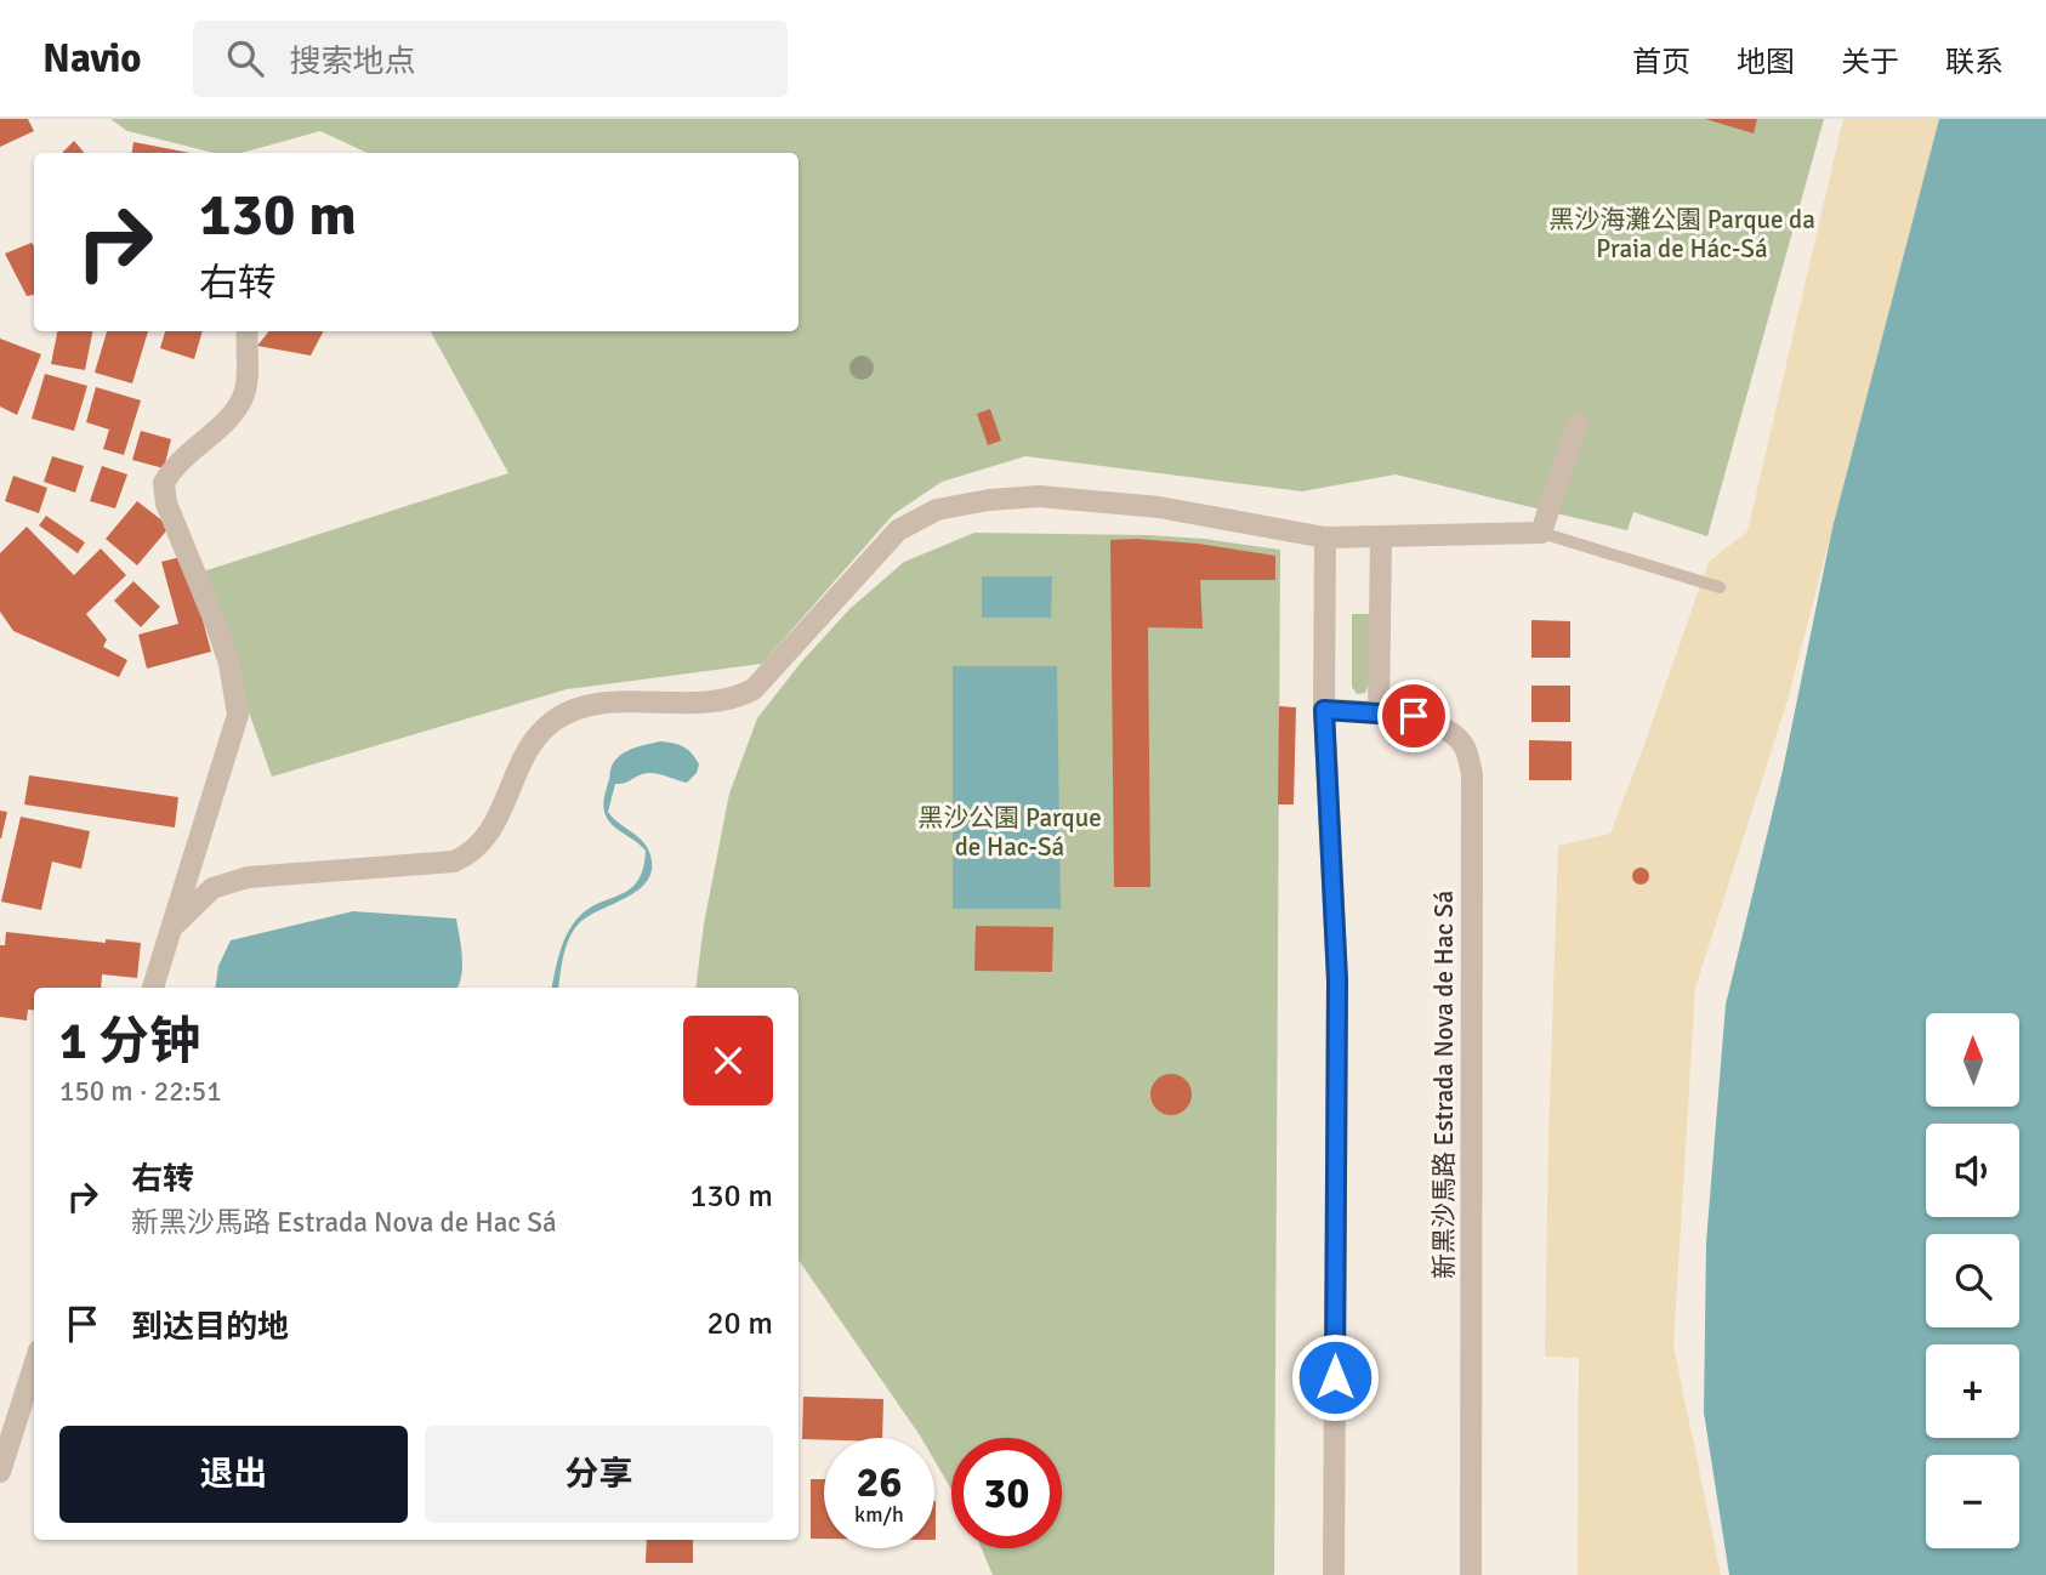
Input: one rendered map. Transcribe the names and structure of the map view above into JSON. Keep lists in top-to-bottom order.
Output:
{
  "streets": {
    "street": ["新黑沙馬路 Estrada Nova de Hac Sá"]
  },
  "parks": ["黑沙海灘公園 Parque da Praia de Hác-Sá", "黑沙公園 Parque de Hac-Sá"],
  "north": "top",
  "page": {
    "header": "Navio",
    "search": "搜索地点",
    "nav": [
      "首页",
      "地图",
      "关于",
      "联系"
    ],
    "turn": ["130 m", "右转"],
    "heading": ["1 分钟", "150 m · 22:51"],
    "map_buttons": ["+", "−"],
    "list": [
      {
        "name": "右转",
        "note": "新黑沙馬路 Estrada Nova de Hac Sá",
        "value": "130 m"
      },
      {
        "name": "到达目的地",
        "value": "20 m"
      }
    ],
    "buttons": ["退出", "分享"],
    "speed": "26 km/h",
    "limit": "30"
  }
}
